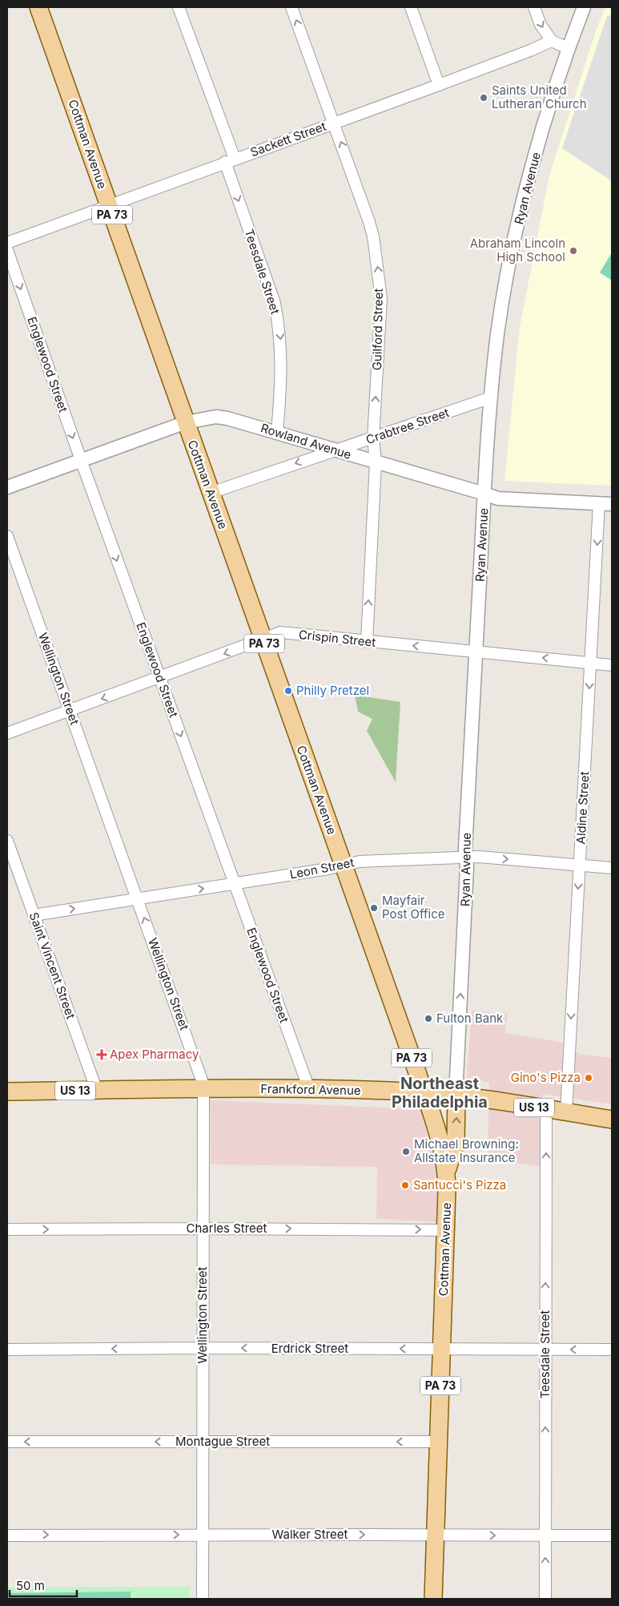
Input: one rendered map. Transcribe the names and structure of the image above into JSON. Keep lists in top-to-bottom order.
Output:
{
  "streets": {
    "main road": [
      "Cottman Avenue",
      "PA 73",
      "Frankford Avenue",
      "US 13"
    ],
    "street": [
      "Sackett Street",
      "Ryan Avenue",
      "Teesdale Street",
      "Guilford Street",
      "Englewood Street",
      "Crabtree Street",
      "Rowland Avenue",
      "Crispin Street",
      "Wellington Street",
      "Aldine Street",
      "Leon Street",
      "Saint Vincent Street",
      "Charles Street",
      "Erdrick Street",
      "Montague Street",
      "Walker Street"
    ]
  },
  "crossings": [
    ["Sackett Street", "Cottman Avenue"],
    ["Sackett Street", "Teesdale Street"],
    ["Sackett Street", "Guilford Street"],
    ["Cottman Avenue", "Crabtree Street"],
    ["Cottman Avenue", "Rowland Avenue"],
    ["Cottman Avenue", "Crispin Street"],
    ["Cottman Avenue", "Leon Street"],
    ["Cottman Avenue", "Frankford Avenue"],
    ["Cottman Avenue", "Charles Street"],
    ["Cottman Avenue", "Erdrick Street"],
    ["Cottman Avenue", "Montague Street"],
    ["Cottman Avenue", "Walker Street"],
    ["Ryan Avenue", "Crabtree Street"],
    ["Ryan Avenue", "Rowland Avenue"],
    ["Ryan Avenue", "Crispin Street"],
    ["Ryan Avenue", "Leon Street"],
    ["Ryan Avenue", "Frankford Avenue"],
    ["Teesdale Street", "Rowland Avenue"],
    ["Teesdale Street", "Frankford Avenue"],
    ["Teesdale Street", "Erdrick Street"],
    ["Teesdale Street", "Walker Street"],
    ["Guilford Street", "Crabtree Street"],
    ["Guilford Street", "Rowland Avenue"],
    ["Guilford Street", "Crispin Street"],
    ["Englewood Street", "Rowland Avenue"],
    ["Englewood Street", "Crispin Street"],
    ["Englewood Street", "Leon Street"],
    ["Englewood Street", "Frankford Avenue"],
    ["Crabtree Street", "Rowland Avenue"],
    ["Rowland Avenue", "Aldine Street"],
    ["Crispin Street", "Wellington Street"],
    ["Crispin Street", "Aldine Street"],
    ["Wellington Street", "Leon Street"],
    ["Wellington Street", "Frankford Avenue"],
    ["Wellington Street", "Charles Street"],
    ["Wellington Street", "Erdrick Street"],
    ["Wellington Street", "Montague Street"],
    ["Wellington Street", "Walker Street"],
    ["Aldine Street", "Leon Street"],
    ["Aldine Street", "Frankford Avenue"],
    ["Leon Street", "Saint Vincent Street"],
    ["Saint Vincent Street", "Frankford Avenue"]
  ],
  "one_way": [
    "Guilford Street",
    "Englewood Street",
    "Crabtree Street",
    "Crispin Street",
    "Aldine Street",
    "Leon Street",
    "Charles Street",
    "Erdrick Street",
    "Montague Street",
    "Walker Street"
  ],
  "districts": ["Northeast Philadelphia"],
  "places": {
    "other": [
      "Saints United Lutheran Church",
      "Abraham Lincoln High School",
      "Philly Pretzel",
      "Mayfair Post Office",
      "Fulton Bank",
      "Gino's Pizza",
      "Michael Browning: Allstate Insurance",
      "Santucci's Pizza"
    ],
    "health": ["Apex Pharmacy"]
  },
  "scale_bar": "50 m"
}
